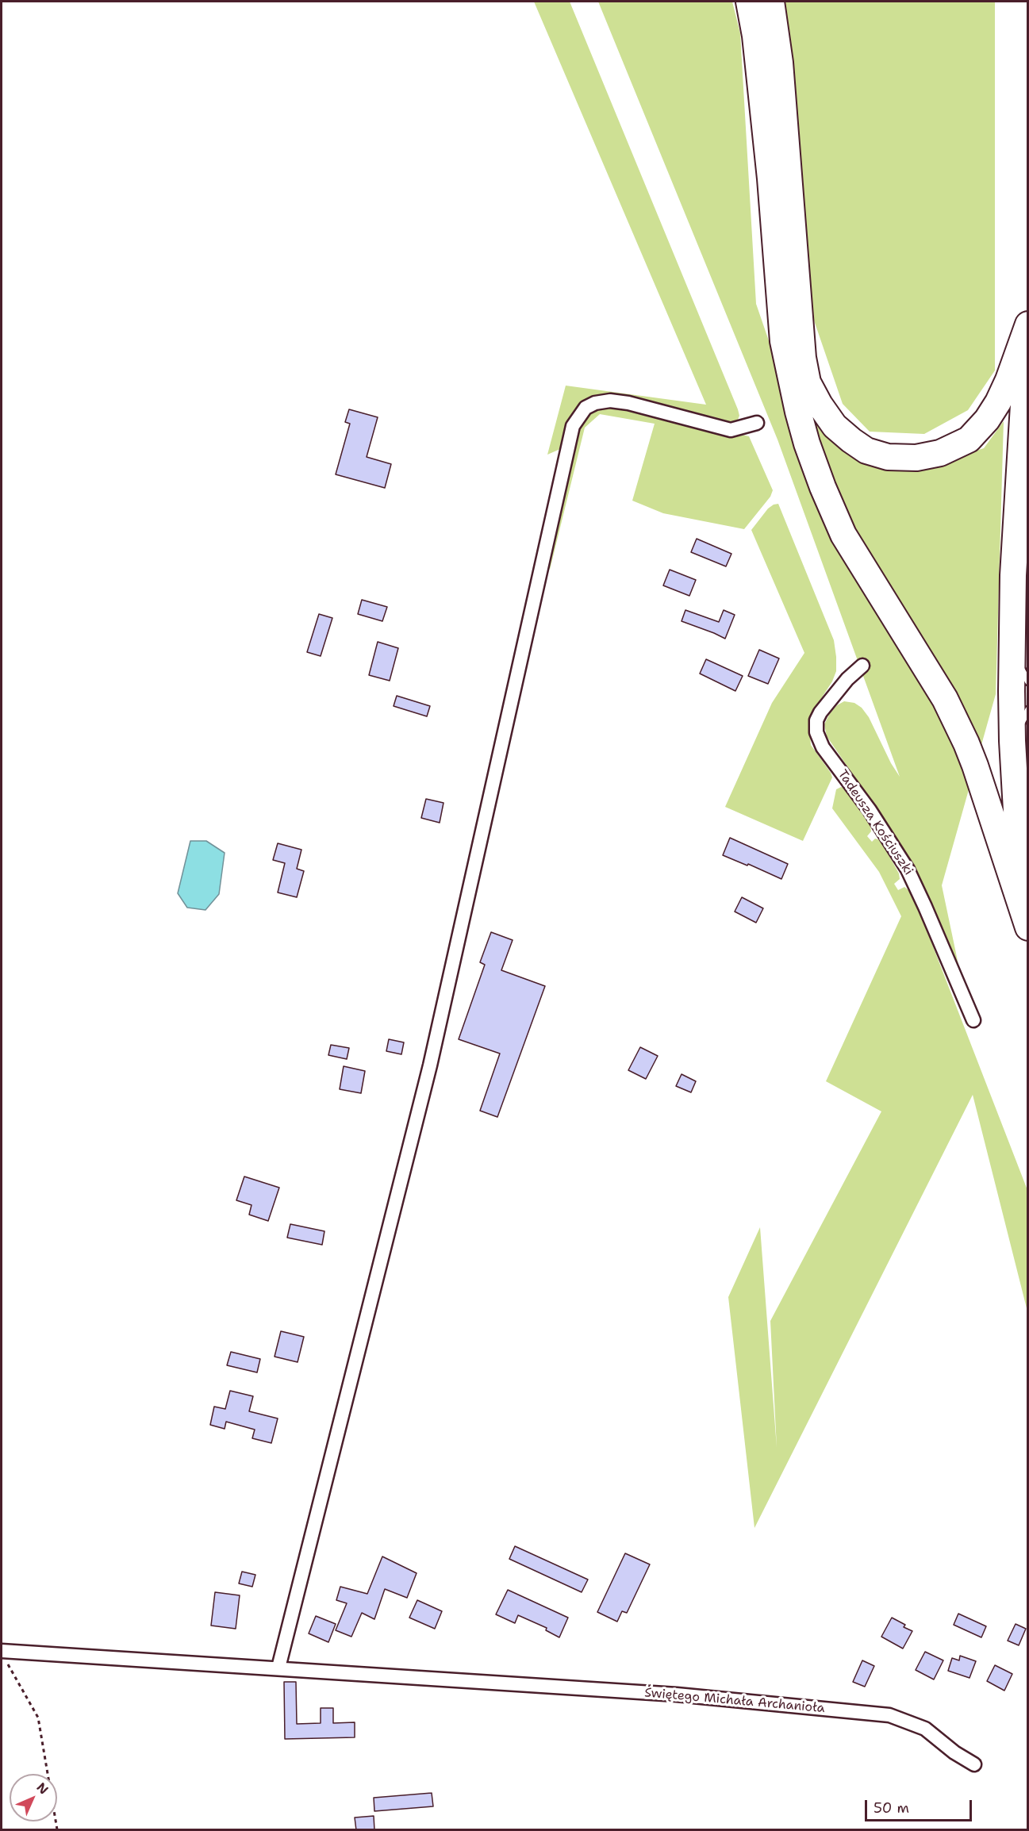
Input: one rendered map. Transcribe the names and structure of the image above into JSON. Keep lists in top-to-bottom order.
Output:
{
  "streets": {
    "street": ["Tadeusza Kościuszki", "Świętego Michała Archanioła"]
  },
  "scale_bar": "50 m",
  "north": "top right"
}
